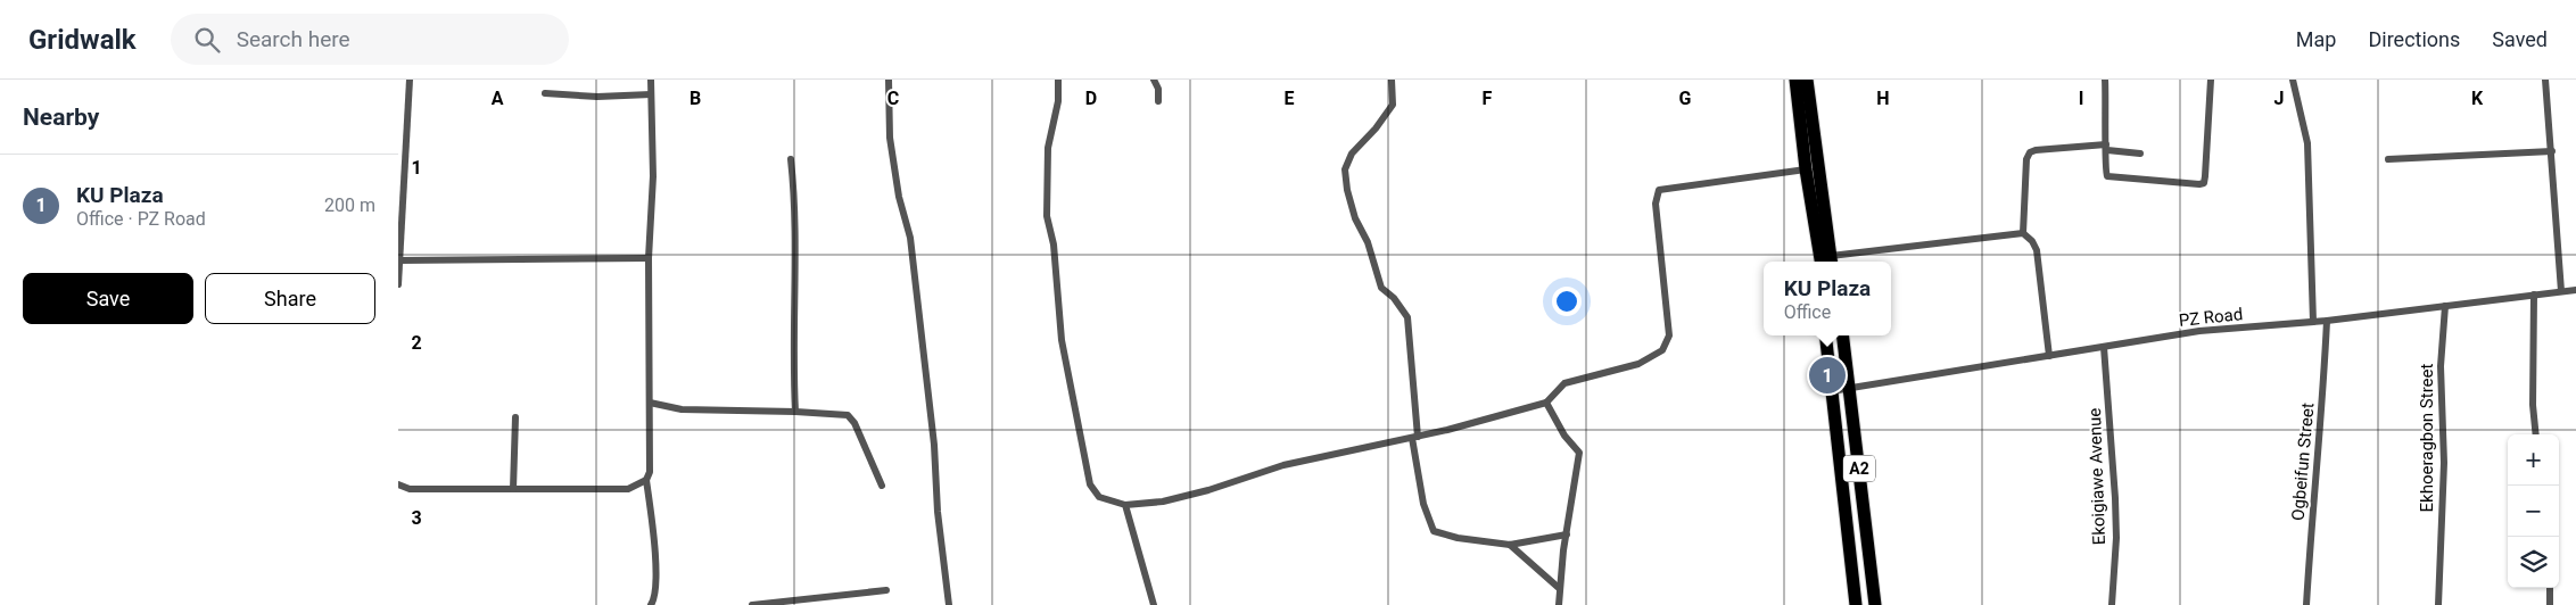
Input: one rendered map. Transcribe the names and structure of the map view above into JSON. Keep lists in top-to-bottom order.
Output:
{
  "streets": {
    "highway": ["A2"],
    "street": [
      "PZ Road",
      "Ekhoeragbon Street",
      "Ogbeifun Street",
      "Ekoigiawe Avenue"
    ]
  },
  "crossings": [
    ["PZ Road", "Ekhoeragbon Street"],
    ["PZ Road", "Ogbeifun Street"],
    ["PZ Road", "A2"],
    ["PZ Road", "Ekoigiawe Avenue"]
  ],
  "page": {
    "header": "Gridwalk",
    "search": "Search here",
    "nav": ["Map", "Directions", "Saved"],
    "heading": "Nearby",
    "list": [
      {
        "mark": "1",
        "name": "KU Plaza",
        "note": "Office · PZ Road",
        "value": "200 m"
      }
    ],
    "buttons": ["Save", "Share"],
    "popup": ["KU Plaza", "Office"],
    "pins": "1",
    "map_buttons": ["+", "−"]
  },
  "grid": {
    "columns": [
      "A",
      "B",
      "C",
      "D",
      "E",
      "F",
      "G",
      "H",
      "I",
      "J",
      "K"
    ],
    "rows": ["1", "2", "3"]
  }
}
